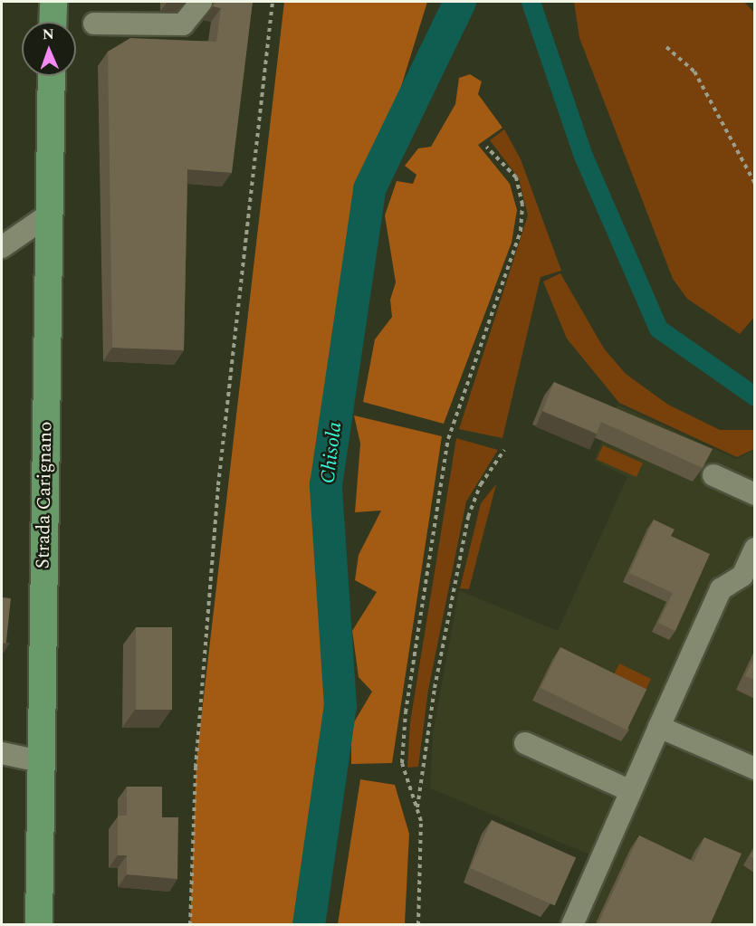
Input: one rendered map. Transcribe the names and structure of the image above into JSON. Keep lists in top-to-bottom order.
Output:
{
  "streets": {
    "main road": ["Strada Carignano"]
  },
  "water": ["Chisola"],
  "north": "top"
}
